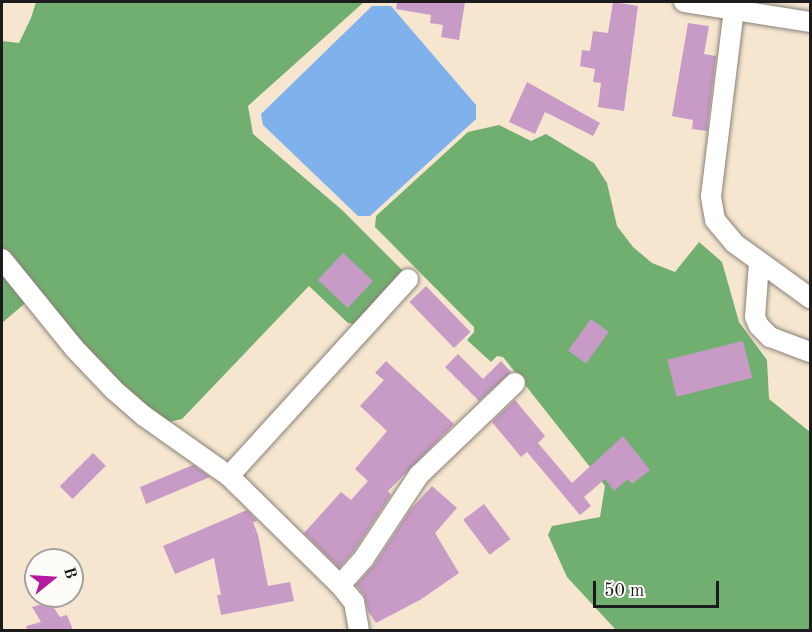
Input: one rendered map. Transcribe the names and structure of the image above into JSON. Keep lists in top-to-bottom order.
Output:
{
  "scale_bar": "50 m",
  "north": "right"
}
